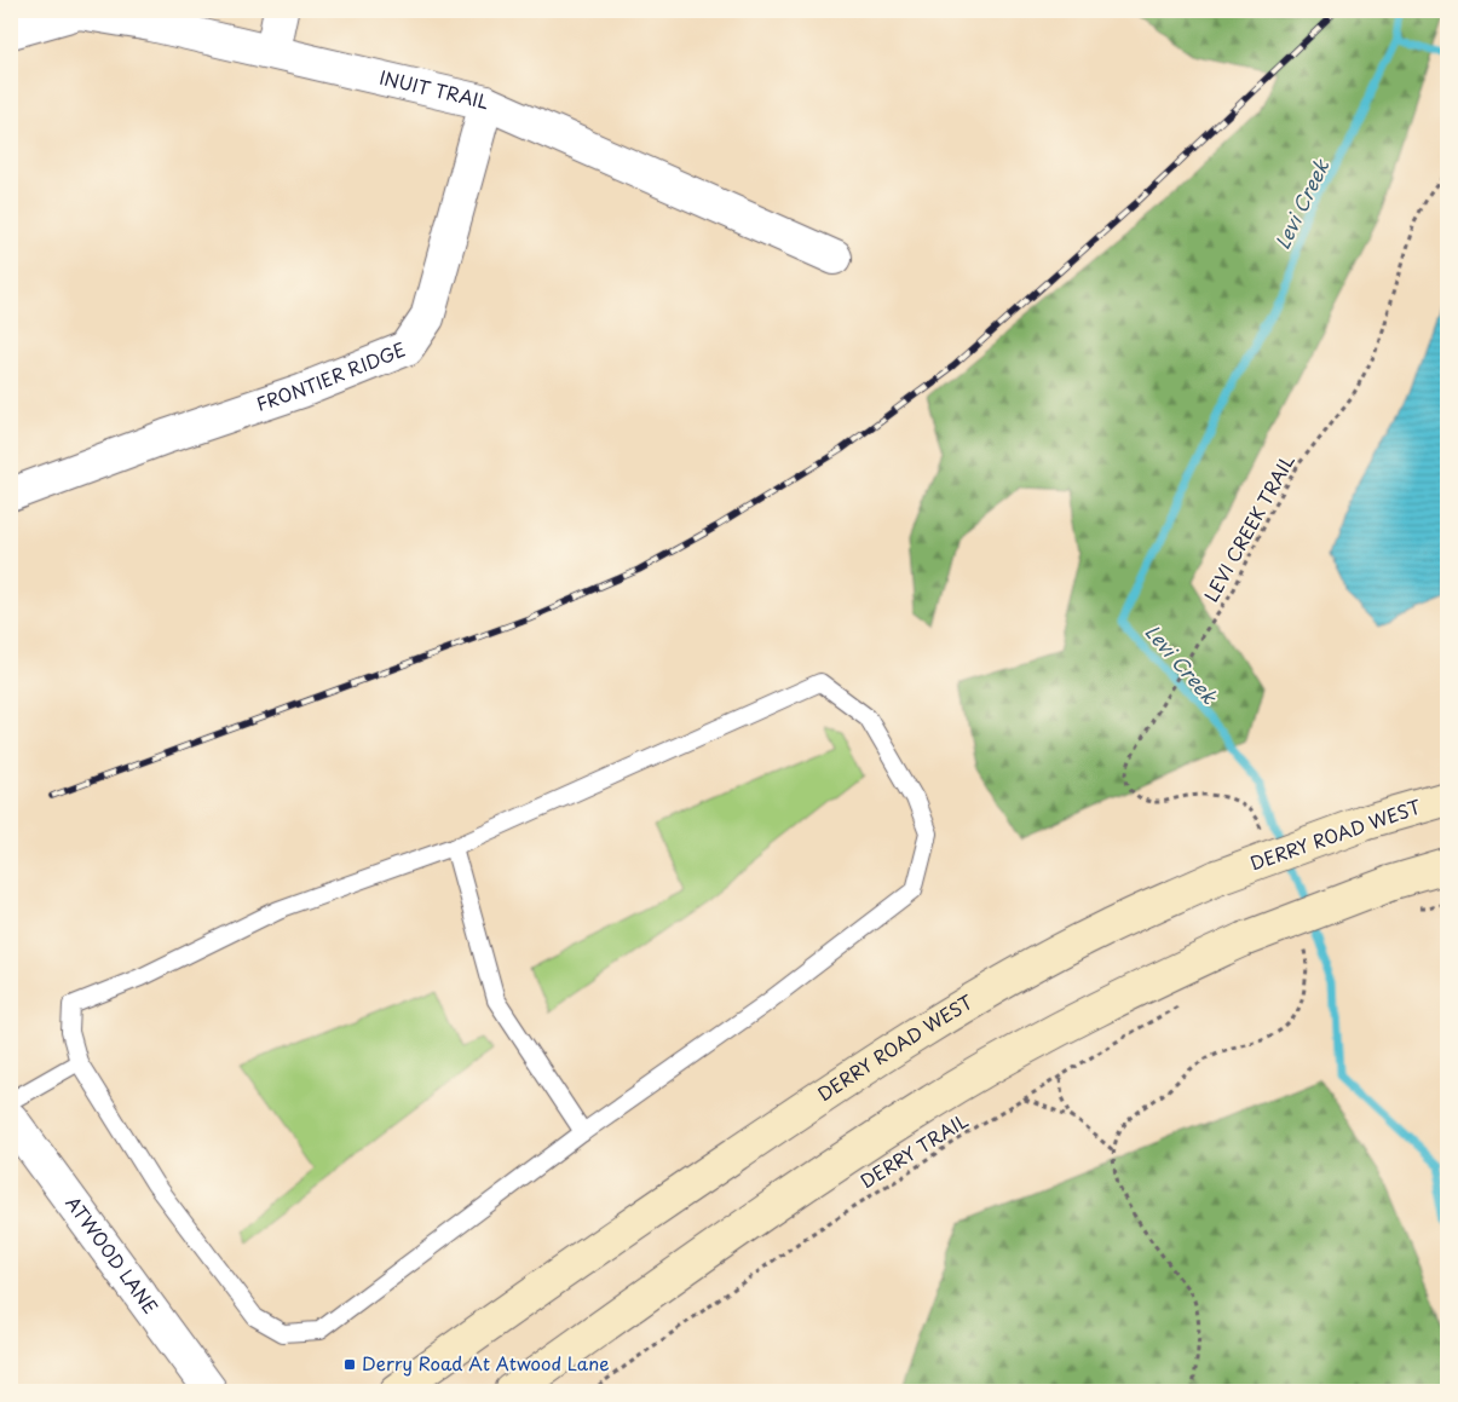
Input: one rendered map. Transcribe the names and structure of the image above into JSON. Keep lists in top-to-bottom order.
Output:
{
  "streets": {
    "main road": ["DERRY ROAD WEST"],
    "street": ["INUIT TRAIL", "FRONTIER RIDGE", "ATWOOD LANE"],
    "path": ["LEVI CREEK TRAIL", "DERRY TRAIL"]
  },
  "crossings": [
    ["INUIT TRAIL", "FRONTIER RIDGE"]
  ],
  "water": ["Levi Creek"],
  "places": {
    "transit": ["Derry Road At Atwood Lane"]
  }
}
